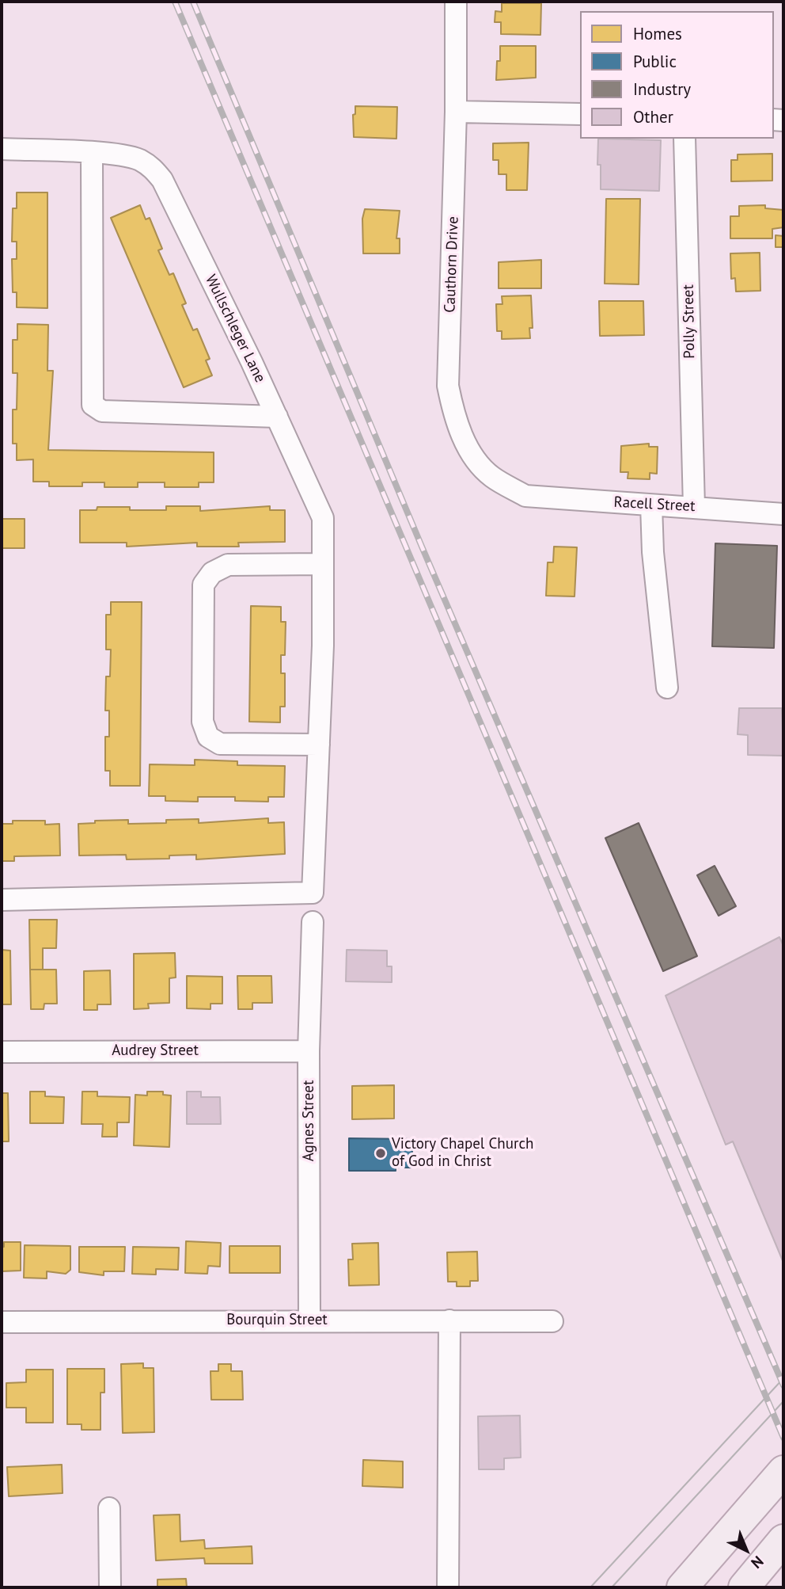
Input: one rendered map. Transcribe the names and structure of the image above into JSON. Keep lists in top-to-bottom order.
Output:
{
  "streets": {
    "street": [
      "Cauthorn Drive",
      "Polly Street",
      "Wullschleger Lane",
      "Racell Street",
      "Audrey Street",
      "Agnes Street",
      "Bourquin Street"
    ]
  },
  "crossings": [
    ["Cauthorn Drive", "Racell Street"],
    ["Polly Street", "Racell Street"],
    ["Audrey Street", "Agnes Street"],
    ["Agnes Street", "Bourquin Street"]
  ],
  "places": ["Victory Chapel Church of God in Christ"],
  "legend": [
    "Homes",
    "Public",
    "Industry",
    "Other"
  ],
  "north": "bottom right"
}
